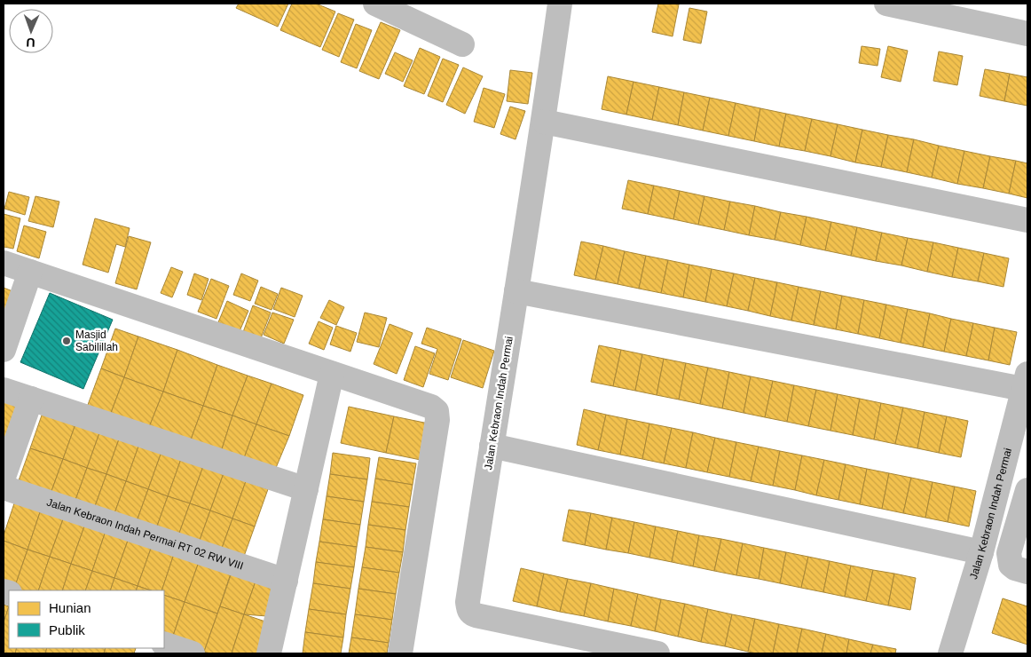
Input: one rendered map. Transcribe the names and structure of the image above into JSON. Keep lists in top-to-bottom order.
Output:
{
  "streets": {
    "street": ["Jalan Kebraon Indah Permai", "Jalan Kebraon Indah Permai RT 02 RW VIII"]
  },
  "places": ["Masjid Sabilillah"],
  "legend": ["Hunian", "Publik"],
  "north": "bottom"
}
